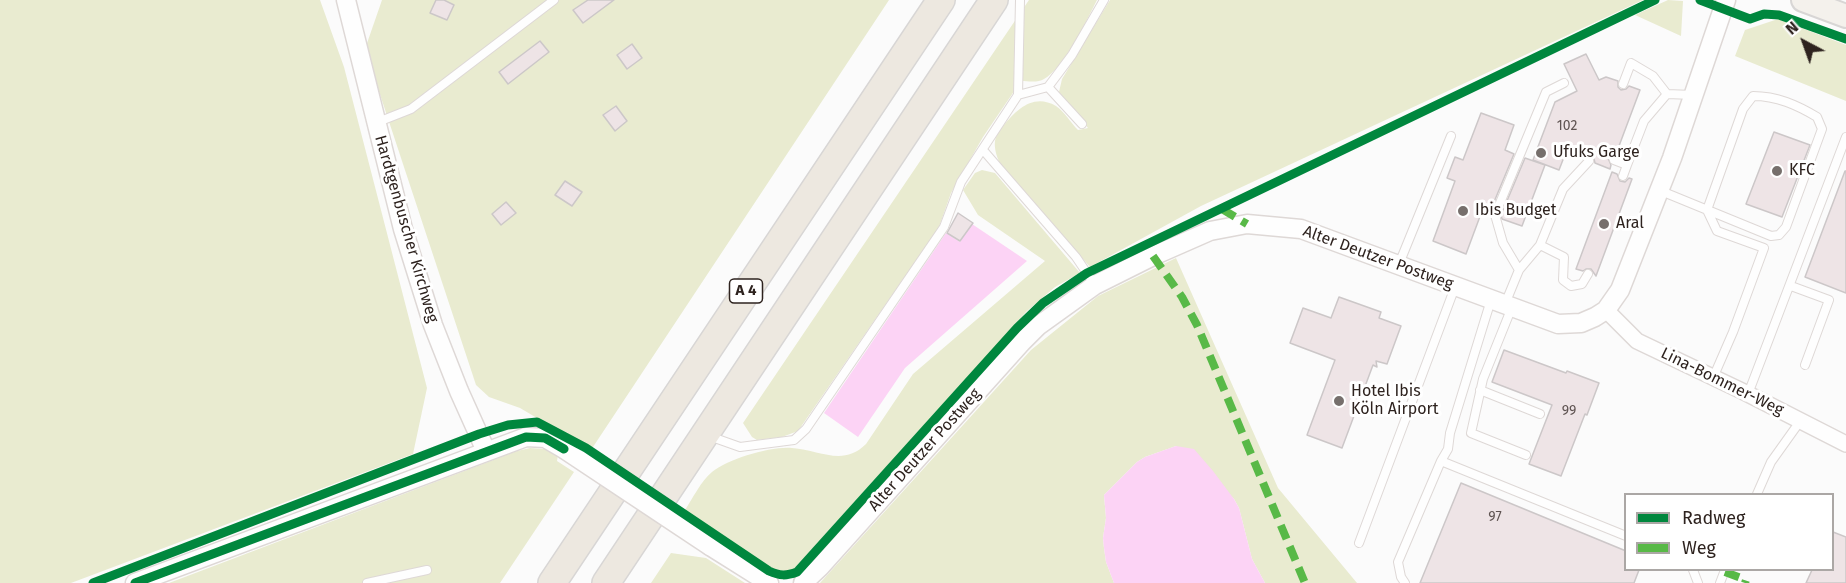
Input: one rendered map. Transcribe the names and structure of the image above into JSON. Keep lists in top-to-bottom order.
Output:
{
  "streets": {
    "highway": ["A 4"],
    "street": ["Hardtgenbuscher Kirchweg", "Alter Deutzer Postweg", "Lina-Bommer-Weg"]
  },
  "crossings": [
    ["Alter Deutzer Postweg", "Lina-Bommer-Weg"]
  ],
  "places": [
    "Ufuks Garge",
    "KFC",
    "Ibis Budget",
    "Aral",
    "Hotel Ibis Köln Airport"
  ],
  "house_numbers": ["102", "99", "97"],
  "legend": ["Radweg", "Weg"],
  "north": "top left"
}
